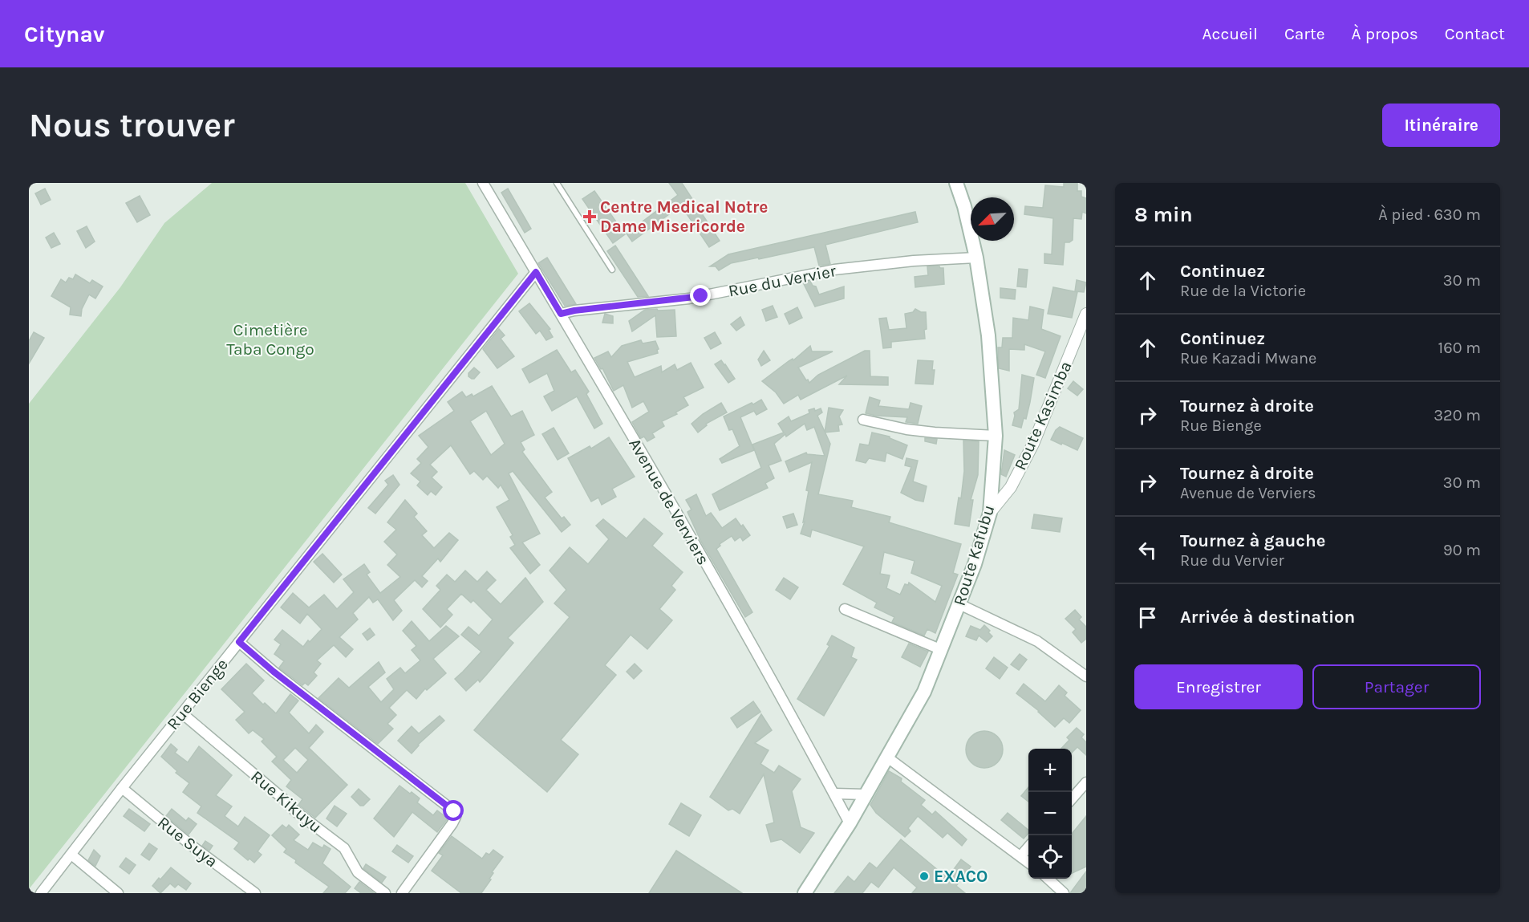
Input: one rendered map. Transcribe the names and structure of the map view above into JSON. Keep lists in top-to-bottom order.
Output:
{
  "streets": {
    "main road": ["Route Kafubu"],
    "street": [
      "Rue du Vervier",
      "Route Kasimba",
      "Avenue de Verviers",
      "Rue Bienge",
      "Rue Kikuyu",
      "Rue Suya"
    ]
  },
  "crossings": [
    ["Rue du Vervier", "Avenue de Verviers"],
    ["Rue du Vervier", "Route Kafubu"],
    ["Route Kasimba", "Route Kafubu"],
    ["Avenue de Verviers", "Route Kafubu"],
    ["Avenue de Verviers", "Rue Bienge"],
    ["Rue Bienge", "Rue Kikuyu"],
    ["Rue Bienge", "Rue Suya"]
  ],
  "parks": ["Cimetière Taba Congo"],
  "places": {
    "health": ["Centre Medical Notre Dame Misericorde"],
    "other": ["EXACO"]
  },
  "north": "bottom left",
  "page": {
    "header": "Citynav",
    "nav": [
      "Accueil",
      "Carte",
      "À propos",
      "Contact"
    ],
    "buttons": [
      "Itinéraire",
      ["Enregistrer", "Partager"]
    ],
    "title": "Nous trouver",
    "heading": ["8 min", "À pied · 630 m"],
    "list": [
      ["Continuez", "Rue de la Victorie", "30 m"],
      ["Continuez", "Rue Kazadi Mwane", "160 m"],
      ["Tournez à droite", "Rue Bienge", "320 m"],
      ["Tournez à droite", "Avenue de Verviers", "30 m"],
      ["Tournez à gauche", "Rue du Vervier", "90 m"],
      "Arrivée à destination"
    ],
    "map_buttons": ["+", "−"]
  }
}
